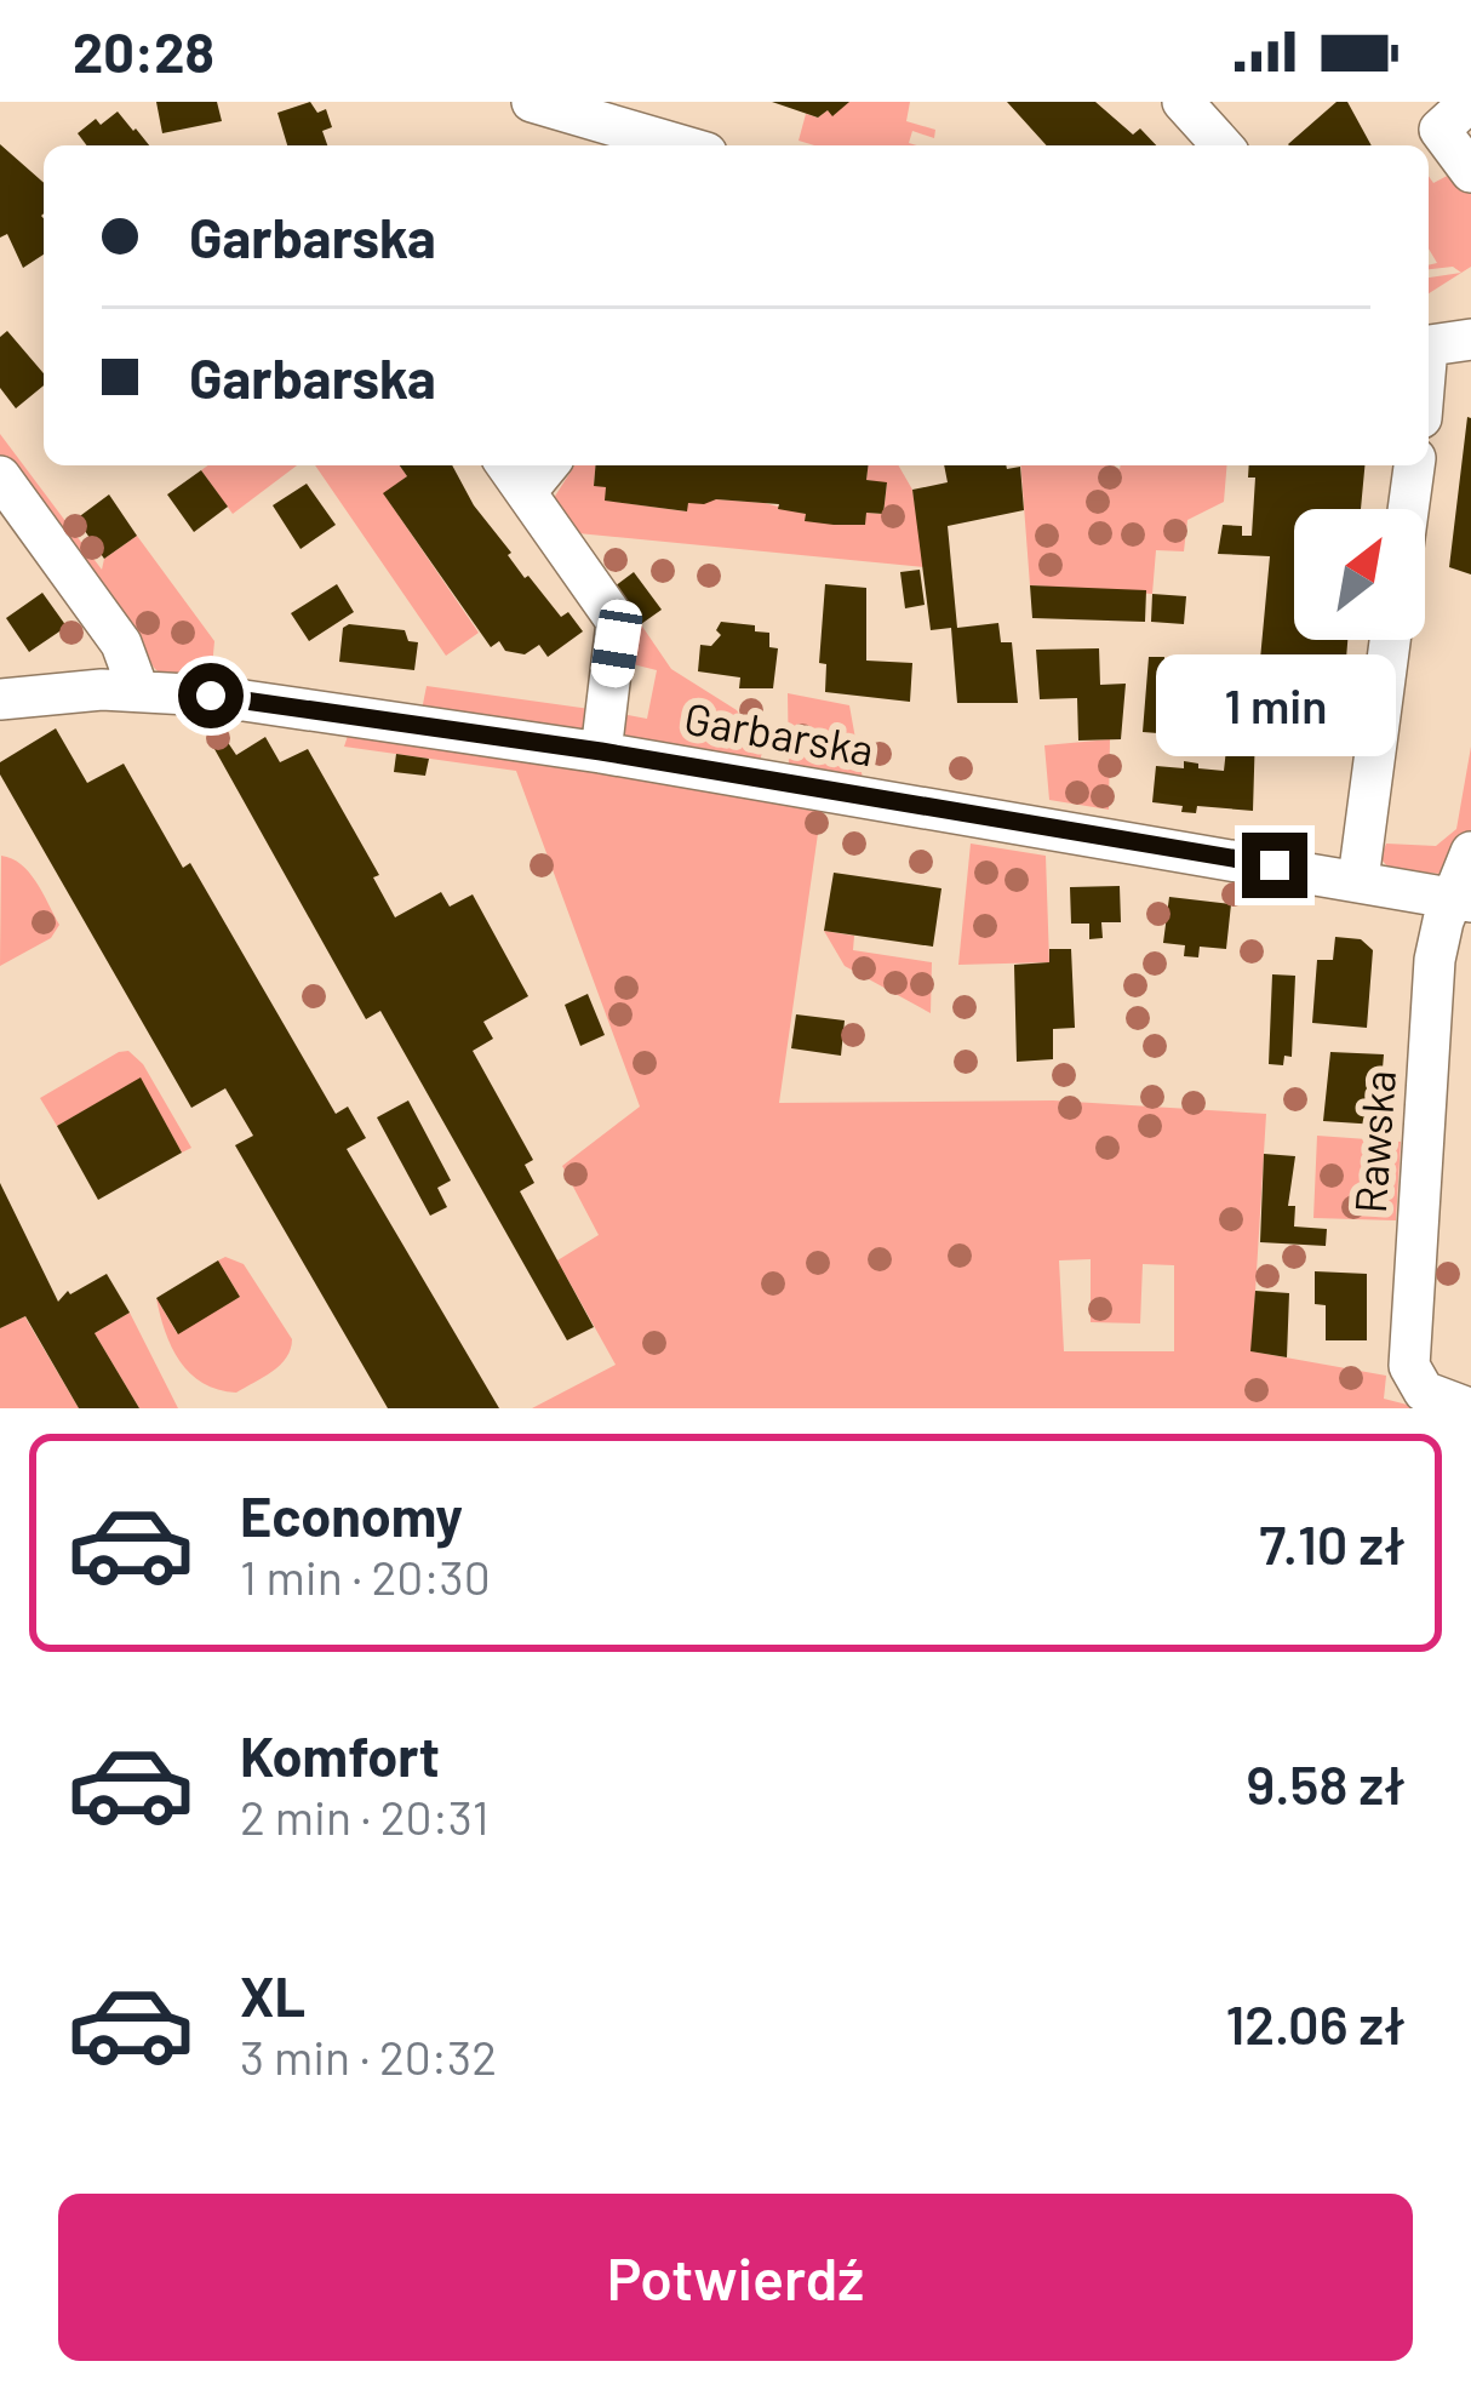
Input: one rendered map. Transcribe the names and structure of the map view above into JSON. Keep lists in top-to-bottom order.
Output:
{
  "streets": {
    "street": ["Garbarska", "Rawska"]
  },
  "crossings": [
    ["Garbarska", "Rawska"]
  ],
  "north": "top right",
  "page": {
    "status": "20:28",
    "banner": ["Garbarska", "Garbarska"],
    "bubble": "1 min",
    "list": [
      {
        "name": "Economy",
        "note": "1 min · 20:30",
        "value": "7.10 zł"
      },
      {
        "name": "Komfort",
        "note": "2 min · 20:31",
        "value": "9.58 zł"
      },
      {
        "name": "XL",
        "note": "3 min · 20:32",
        "value": "12.06 zł"
      }
    ],
    "buttons": "Potwierdź"
  }
}
